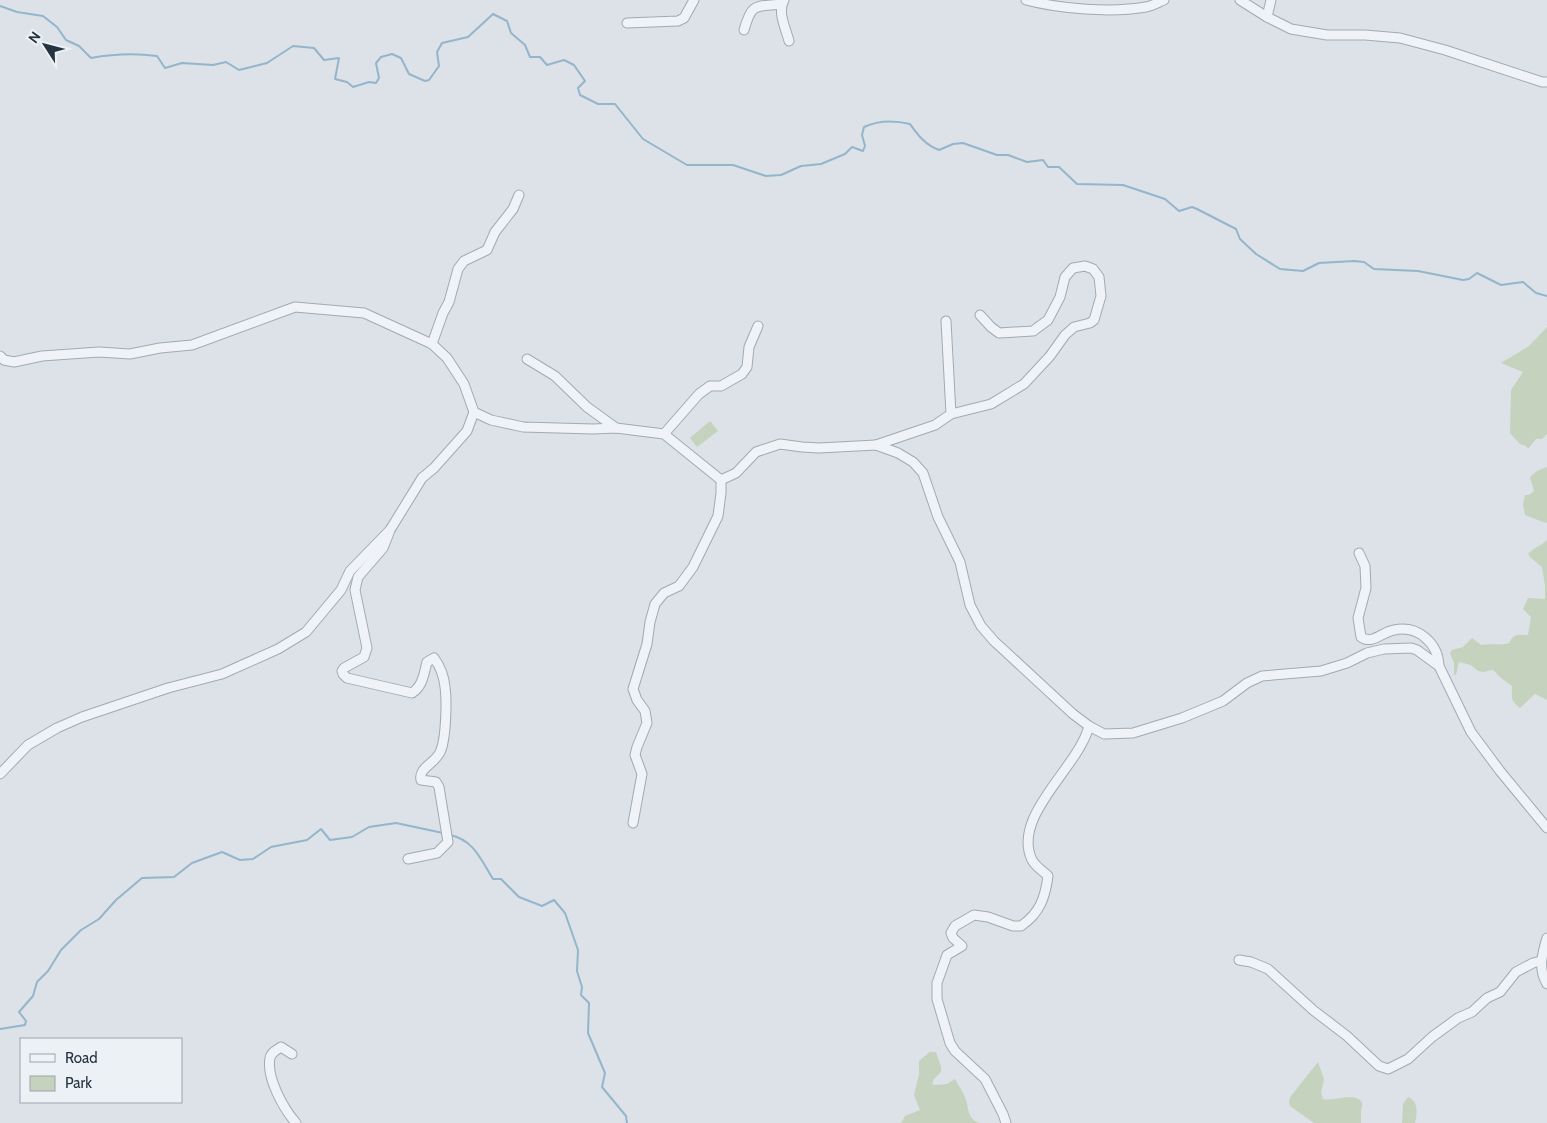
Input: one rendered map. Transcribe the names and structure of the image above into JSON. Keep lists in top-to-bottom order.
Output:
{
  "legend": ["Road", "Park"],
  "north": "top left"
}
